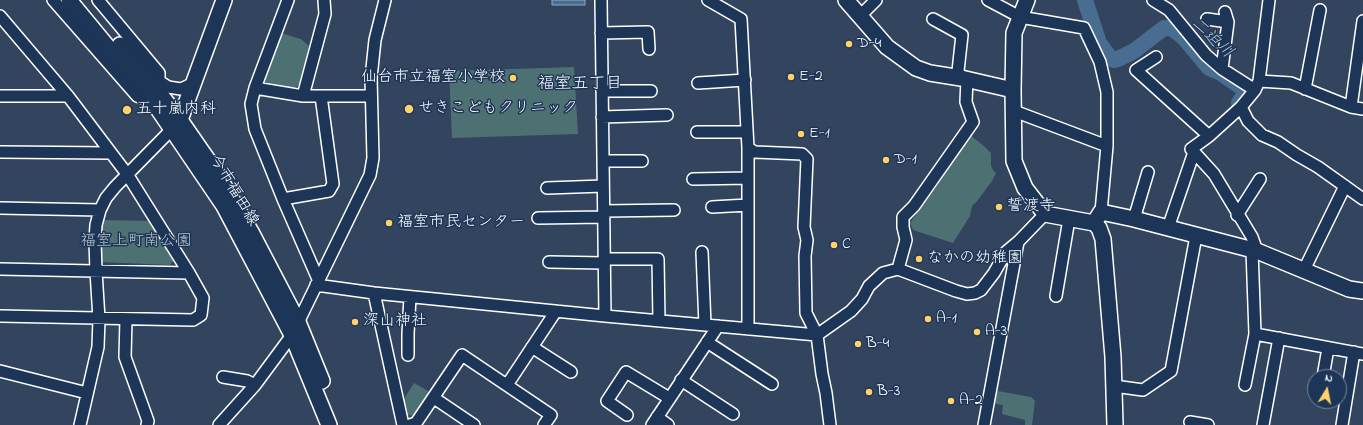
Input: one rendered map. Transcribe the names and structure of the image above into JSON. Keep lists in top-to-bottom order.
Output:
{
  "streets": {
    "street": ["今市福田線"]
  },
  "districts": ["福室五丁目"],
  "water": ["二迫川"],
  "parks": ["福室上町南公園"],
  "places": [
    "D-4",
    "E-2",
    "仙台市立福室小学校",
    "せきこどもクリニック",
    "五十嵐内科",
    "E-1",
    "D-1",
    "誓渡寺",
    "福室市民センター",
    "C",
    "なかの幼稚園",
    "A-1",
    "深山神社",
    "A-3",
    "B-4",
    "B-3",
    "A-2"
  ],
  "north": "top"
}
